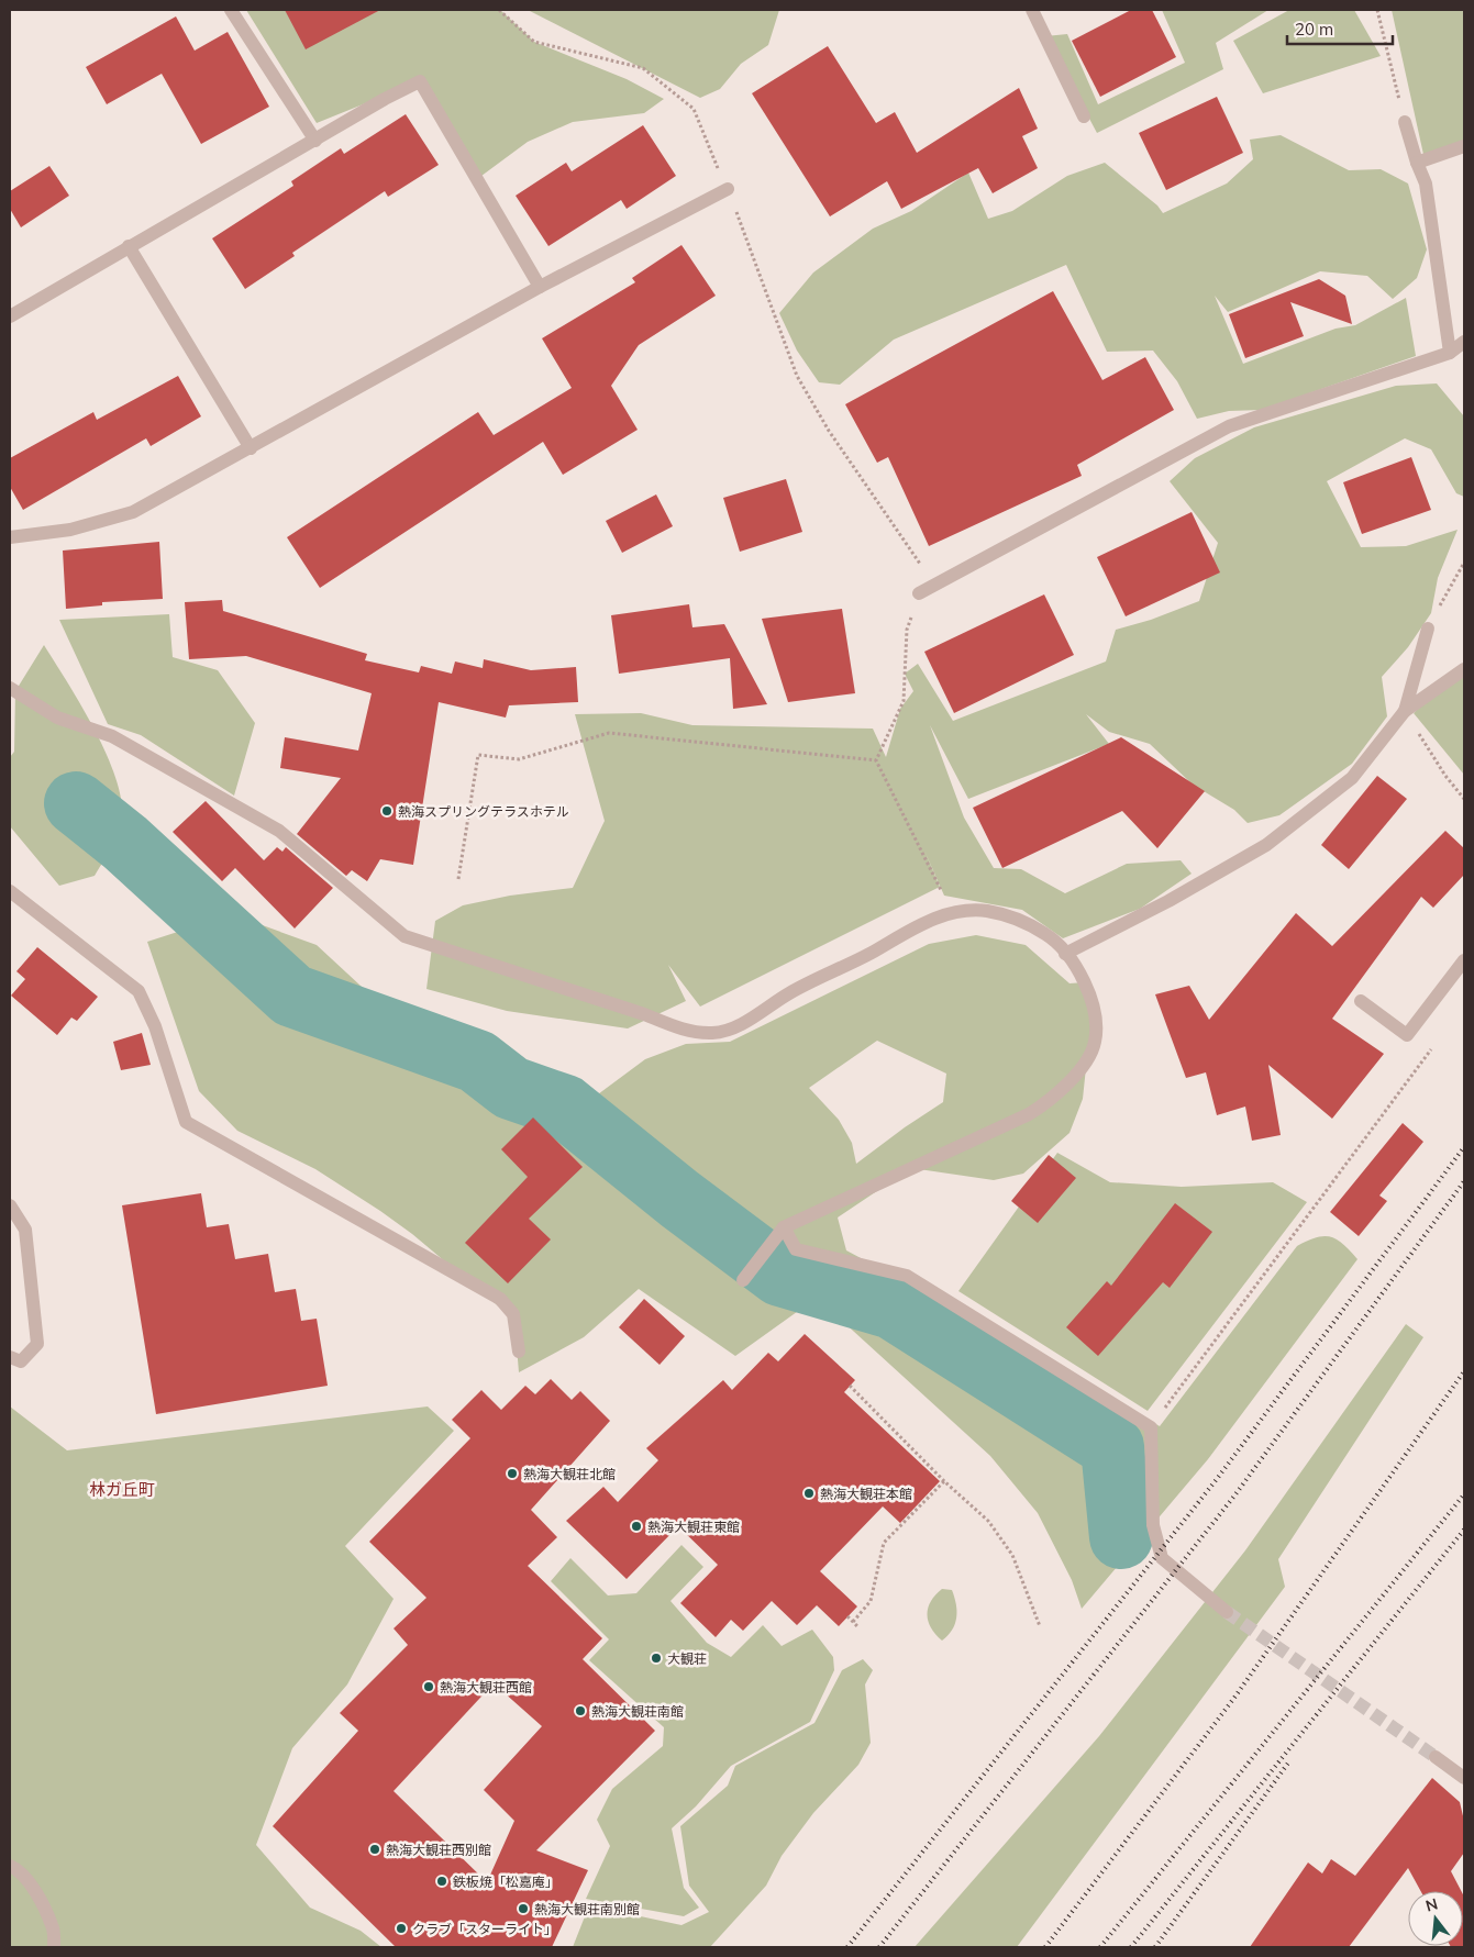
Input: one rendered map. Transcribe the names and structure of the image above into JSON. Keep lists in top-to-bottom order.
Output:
{
  "districts": ["林ガ丘町"],
  "places": [
    "熱海スプリングテラスホテル",
    "熱海大観荘北館",
    "熱海大観荘本館",
    "熱海大観荘東館",
    "大観荘",
    "熱海大観荘西館",
    "熱海大観荘南館",
    "熱海大観荘西別館",
    "鉄板焼「松嘉庵」",
    "熱海大観荘南別館",
    "クラブ「スターライト」"
  ],
  "scale_bar": "20 m",
  "north": "top"
}
